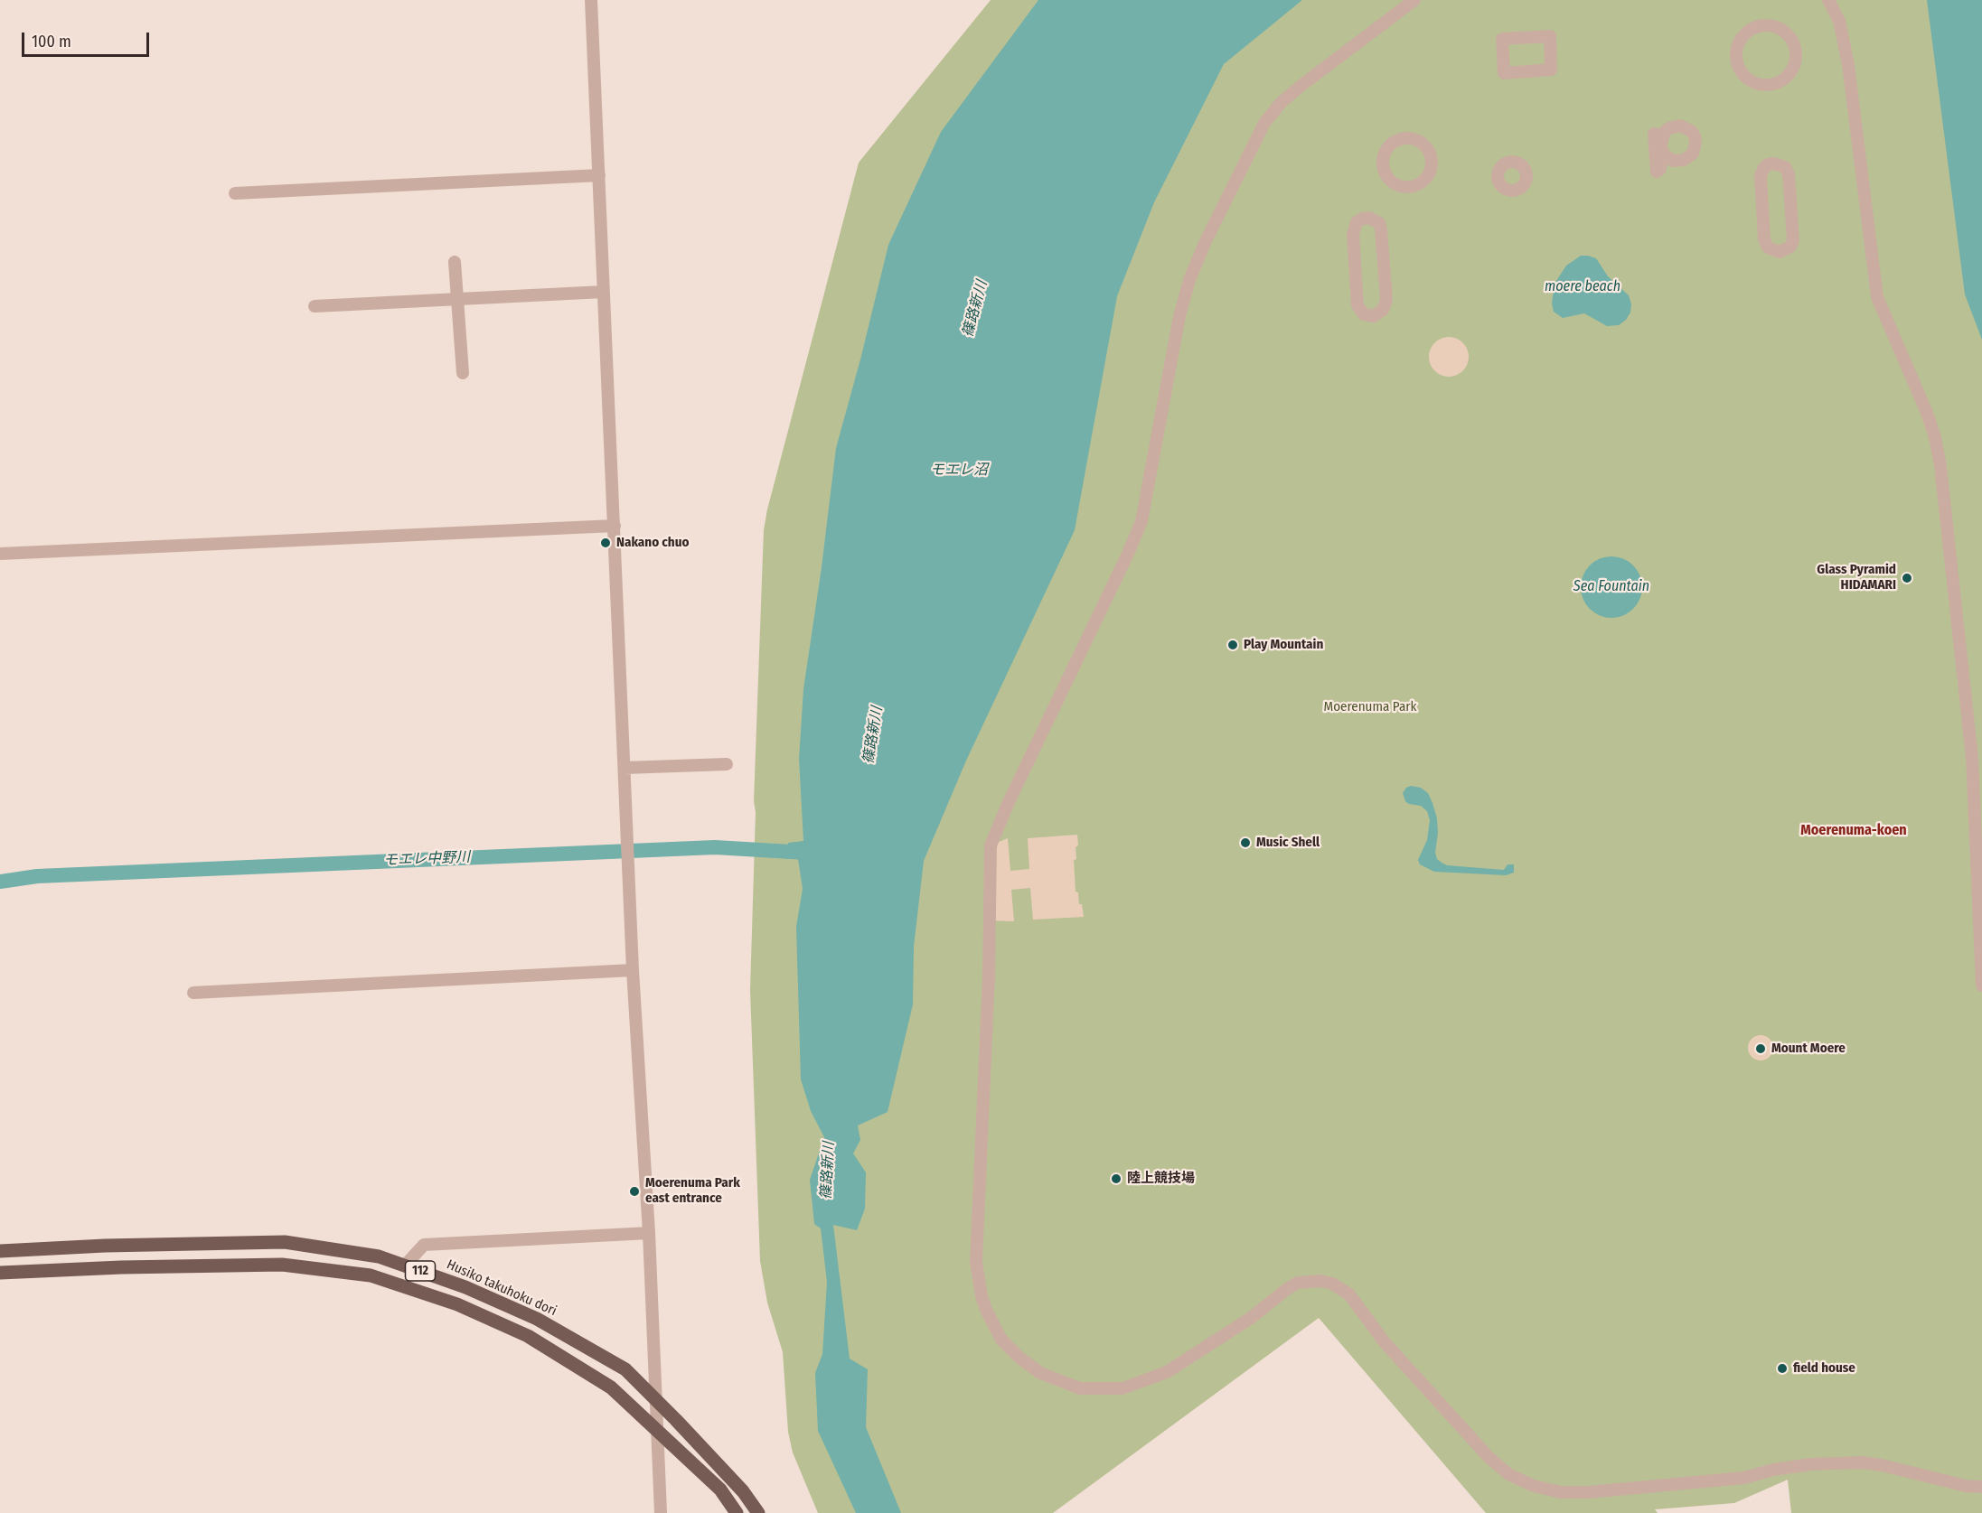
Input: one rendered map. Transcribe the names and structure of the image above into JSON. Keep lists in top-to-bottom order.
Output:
{
  "streets": {
    "main road": ["112", "Husiko takuhoku dori"]
  },
  "districts": ["Moerenuma-koen"],
  "water": [
    "moere beach",
    "篠路新川",
    "モエレ沼",
    "Sea Fountain",
    "モエレ中野川"
  ],
  "parks": ["Moerenuma Park"],
  "places": [
    "Nakano chuo",
    "Glass Pyramid HIDAMARI",
    "Play Mountain",
    "Music Shell",
    "Mount Moere",
    "陸上競技場",
    "Moerenuma Park east entrance",
    "field house"
  ],
  "scale_bar": "100 m"
}
